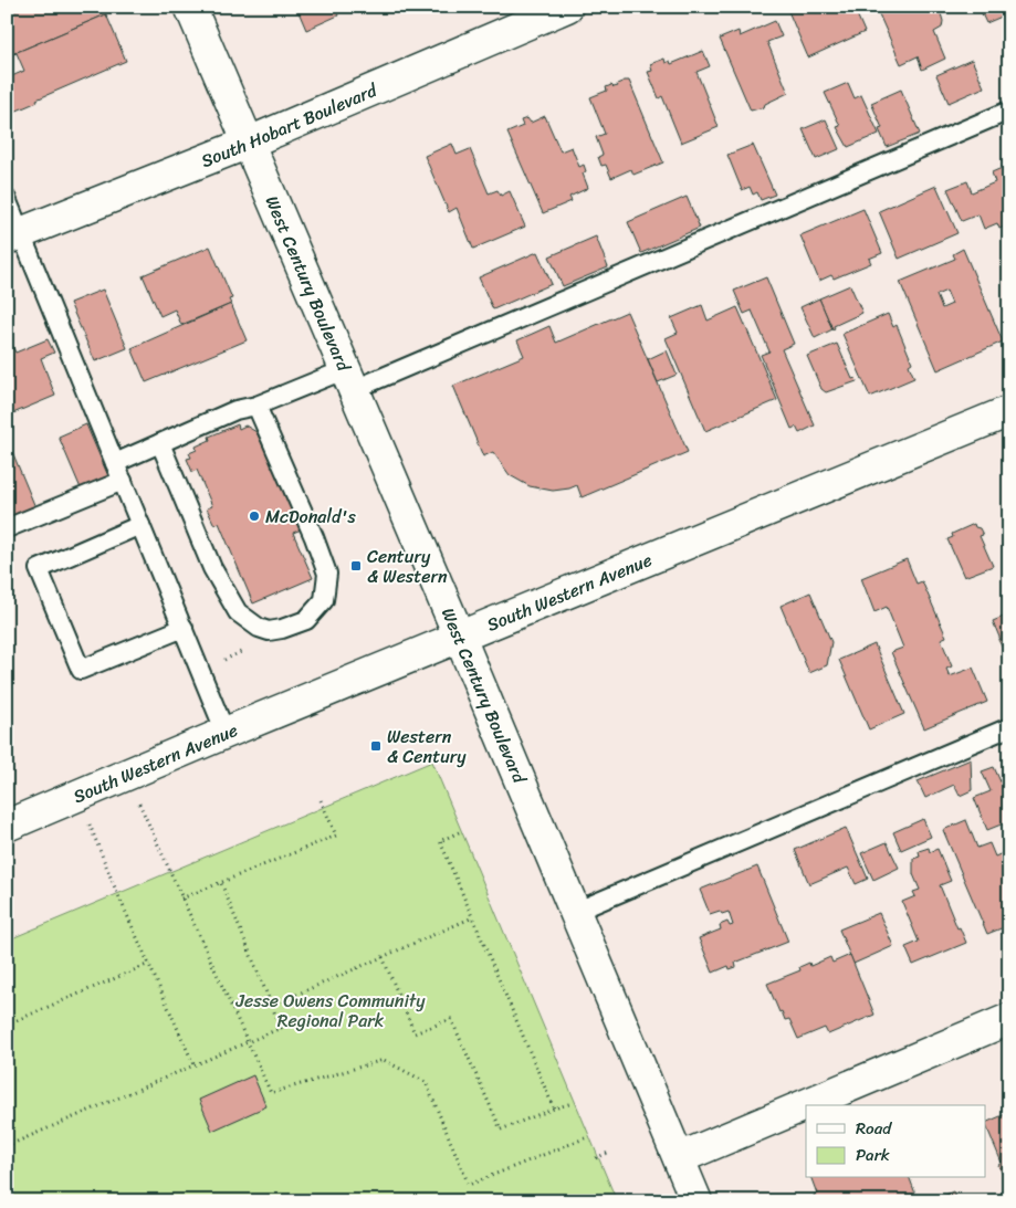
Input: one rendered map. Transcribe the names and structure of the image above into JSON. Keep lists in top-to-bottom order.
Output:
{
  "streets": {
    "main road": ["South Hobart Boulevard", "West Century Boulevard", "South Western Avenue"]
  },
  "crossings": [
    ["South Hobart Boulevard", "West Century Boulevard"],
    ["West Century Boulevard", "South Western Avenue"]
  ],
  "parks": ["Jesse Owens Community Regional Park"],
  "places": {
    "other": ["McDonald's"],
    "transit": ["Century & Western", "Western & Century"]
  },
  "legend": ["Road", "Park"]
}
